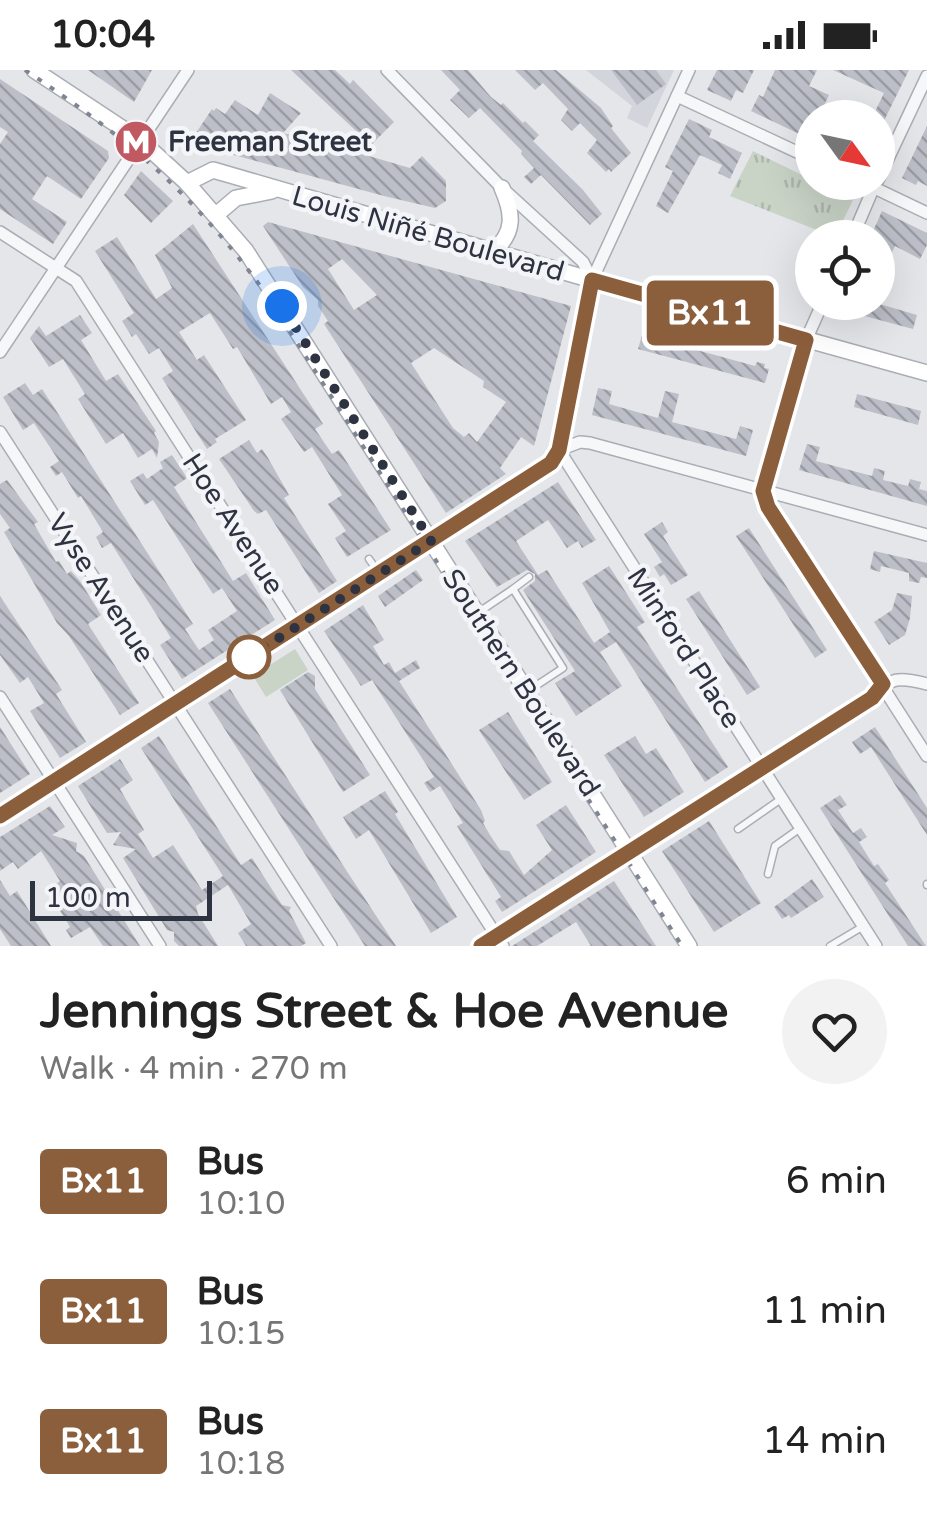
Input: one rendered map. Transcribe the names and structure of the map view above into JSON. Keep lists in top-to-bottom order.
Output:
{
  "streets": {
    "main road": ["Louis Niñé Boulevard", "Southern Boulevard"],
    "street": ["Hoe Avenue", "Vyse Avenue", "Minford Place"]
  },
  "crossings": [
    ["Louis Niñé Boulevard", "Southern Boulevard"]
  ],
  "places": {
    "metro station": ["Freeman Street"]
  },
  "lines": ["bus line Bx11"],
  "scale_bar": "100 m",
  "north": "bottom right",
  "page": {
    "status": "10:04",
    "on_map": "Bx11",
    "scale": "100 m",
    "heading": ["Jennings Street & Hoe Avenue", "Walk · 4 min · 270 m"],
    "list": [
      {
        "mark": "Bx11",
        "name": "Bus",
        "note": "10:10",
        "value": "6 min"
      },
      {
        "mark": "Bx11",
        "name": "Bus",
        "note": "10:15",
        "value": "11 min"
      },
      {
        "mark": "Bx11",
        "name": "Bus",
        "note": "10:18",
        "value": "14 min"
      }
    ]
  }
}
